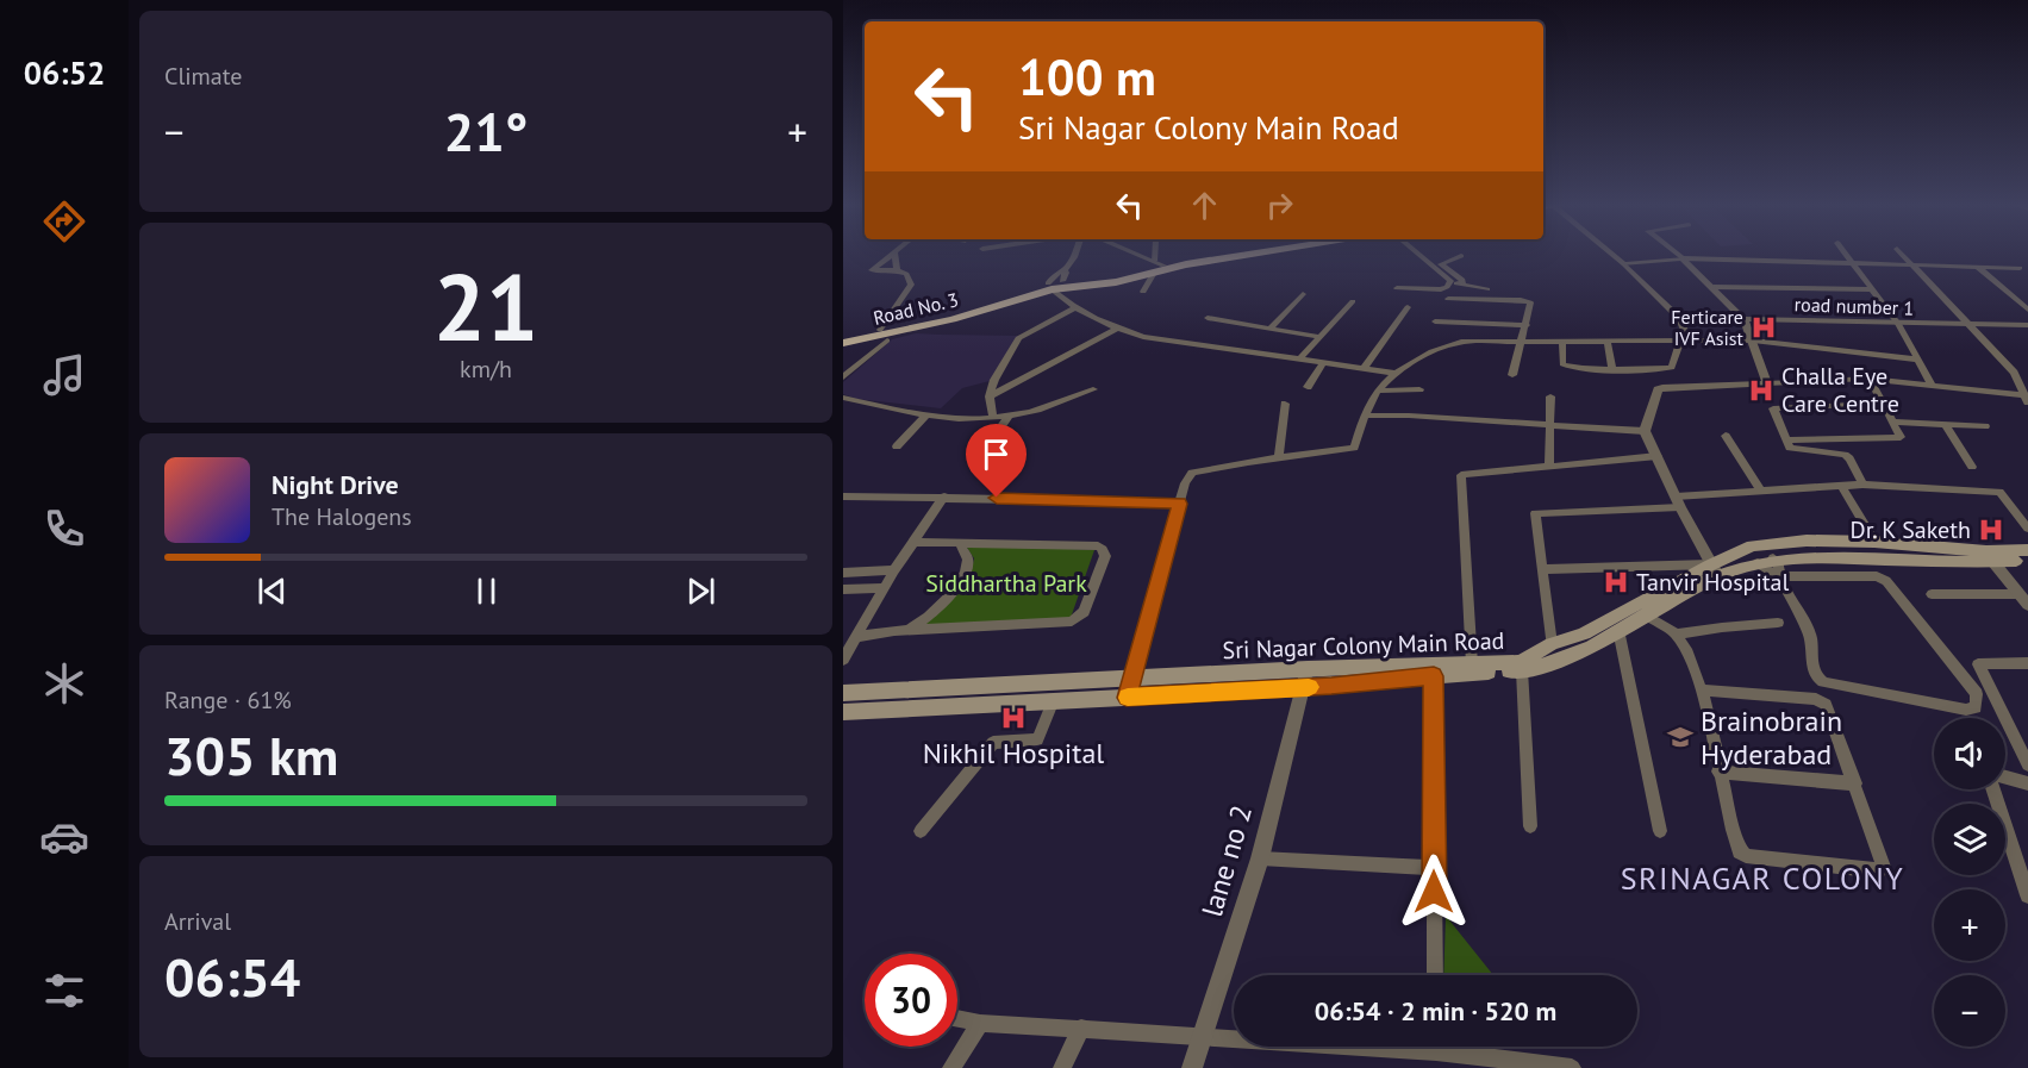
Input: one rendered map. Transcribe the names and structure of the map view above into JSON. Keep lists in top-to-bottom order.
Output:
{
  "streets": {
    "main road": ["Road No. 3", "Sri Nagar Colony Main Road"],
    "street": ["road number 1", "lane no 2"]
  },
  "crossings": [
    ["Sri Nagar Colony Main Road", "lane no 2"]
  ],
  "districts": ["SRINAGAR COLONY"],
  "parks": ["Siddhartha Park"],
  "places": {
    "hospital": [
      "Ferticare IVF Asist",
      "Challa Eye Care Centre",
      "Dr. K Saketh",
      "Tanvir Hospital",
      "Nikhil Hospital"
    ],
    "school or university": ["Brainobrain Hyderabad"]
  },
  "page": {
    "tabs": "06:52",
    "tile": [
      "Climate",
      ["21", "km/h"],
      ["Range · 61%", "305 km"],
      ["Arrival", "06:54"]
    ],
    "turn": ["100 m", "Sri Nagar Colony Main Road"],
    "heat": ["−", "21°", "+"],
    "song": ["Night Drive", "The Halogens"],
    "map_buttons": ["+", "−"],
    "limit": "30",
    "trip": "06:54 · 2 min · 520 m"
  }
}
